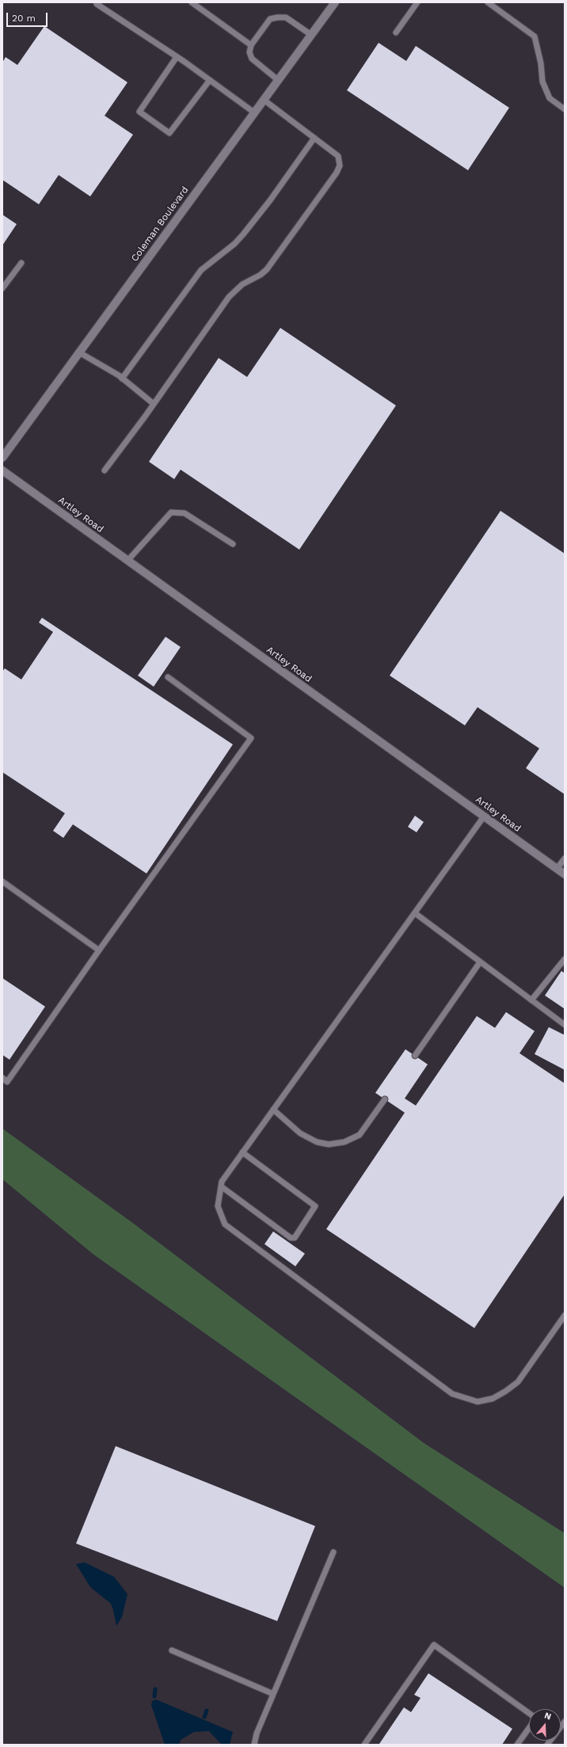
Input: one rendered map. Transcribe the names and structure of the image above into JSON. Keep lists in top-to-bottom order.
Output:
{
  "streets": {
    "street": ["Coleman Boulevard", "Artley Road"]
  },
  "scale_bar": "20 m",
  "north": "top"
}
